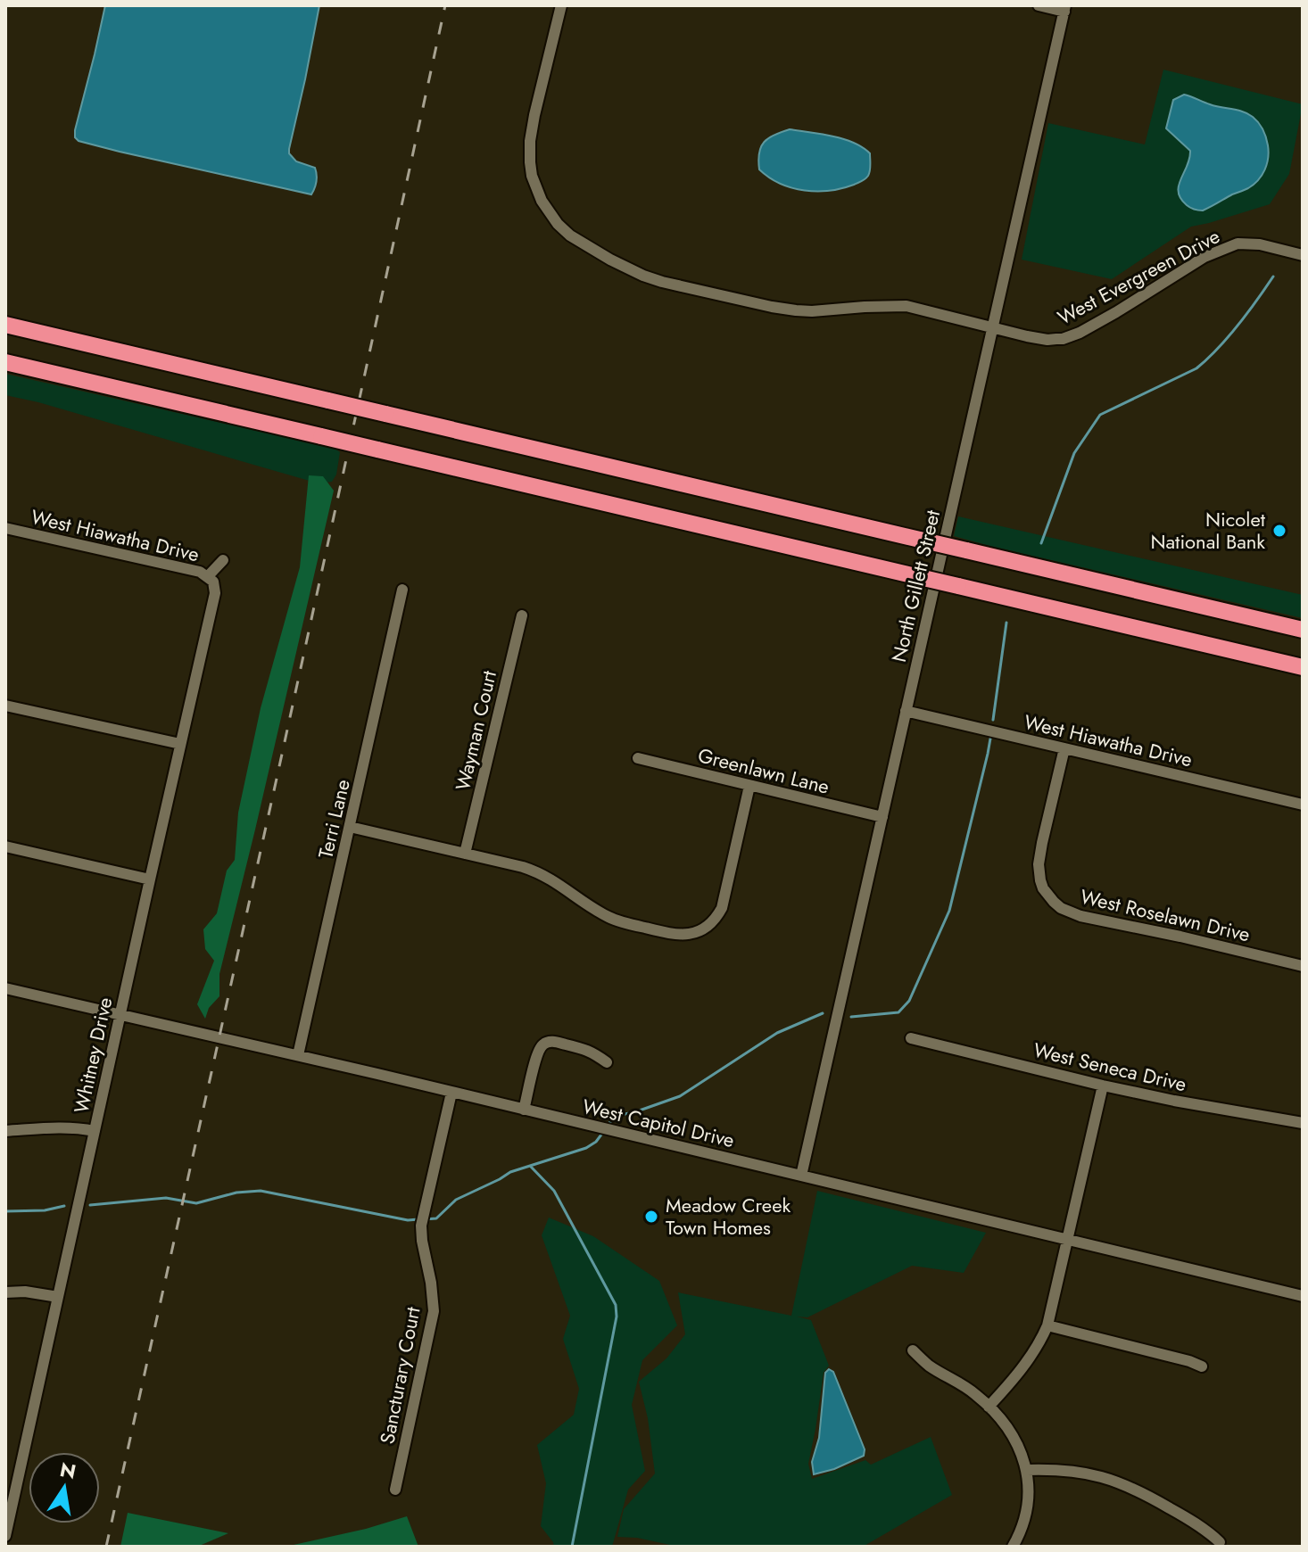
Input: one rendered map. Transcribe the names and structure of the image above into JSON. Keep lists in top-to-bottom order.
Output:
{
  "streets": {
    "street": [
      "West Evergreen Drive",
      "West Hiawatha Drive",
      "North Gillett Street",
      "Wayman Court",
      "Greenlawn Lane",
      "Terri Lane",
      "West Roselawn Drive",
      "Whitney Drive",
      "West Seneca Drive",
      "West Capitol Drive",
      "Sancturary Court"
    ]
  },
  "crossings": [
    ["West Evergreen Drive", "North Gillett Street"],
    ["West Hiawatha Drive", "North Gillett Street"],
    ["West Hiawatha Drive", "West Roselawn Drive"],
    ["West Hiawatha Drive", "Whitney Drive"],
    ["North Gillett Street", "Greenlawn Lane"],
    ["North Gillett Street", "West Capitol Drive"],
    ["Terri Lane", "West Capitol Drive"],
    ["Whitney Drive", "West Capitol Drive"],
    ["West Capitol Drive", "Sancturary Court"]
  ],
  "places": ["Nicolet National Bank", "Meadow Creek Town Homes"],
  "north": "top"
}
